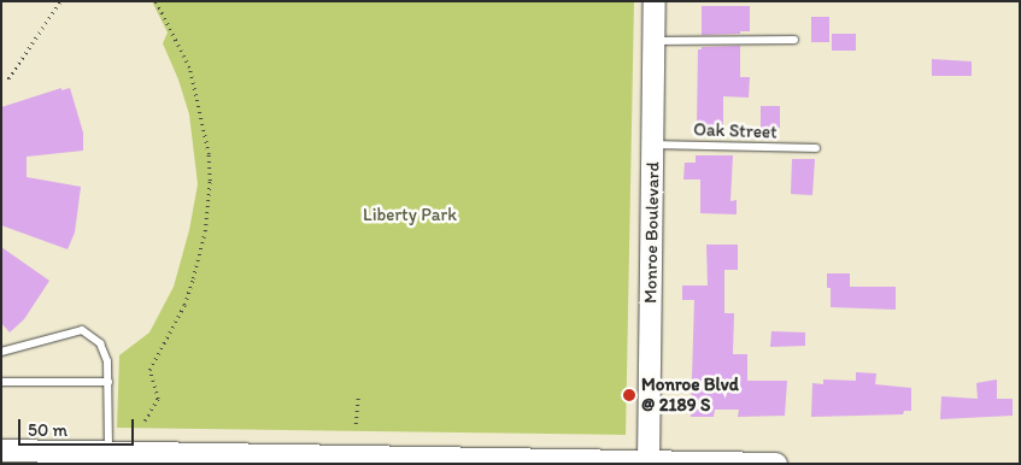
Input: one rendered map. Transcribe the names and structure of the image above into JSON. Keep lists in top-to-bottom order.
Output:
{
  "streets": {
    "street": ["Monroe Boulevard"],
    "lane": ["Oak Street"]
  },
  "crossings": [
    ["Oak Street", "Monroe Boulevard"]
  ],
  "parks": ["Liberty Park"],
  "places": ["Monroe Blvd @ 2189 S"],
  "scale_bar": "50 m"
}
